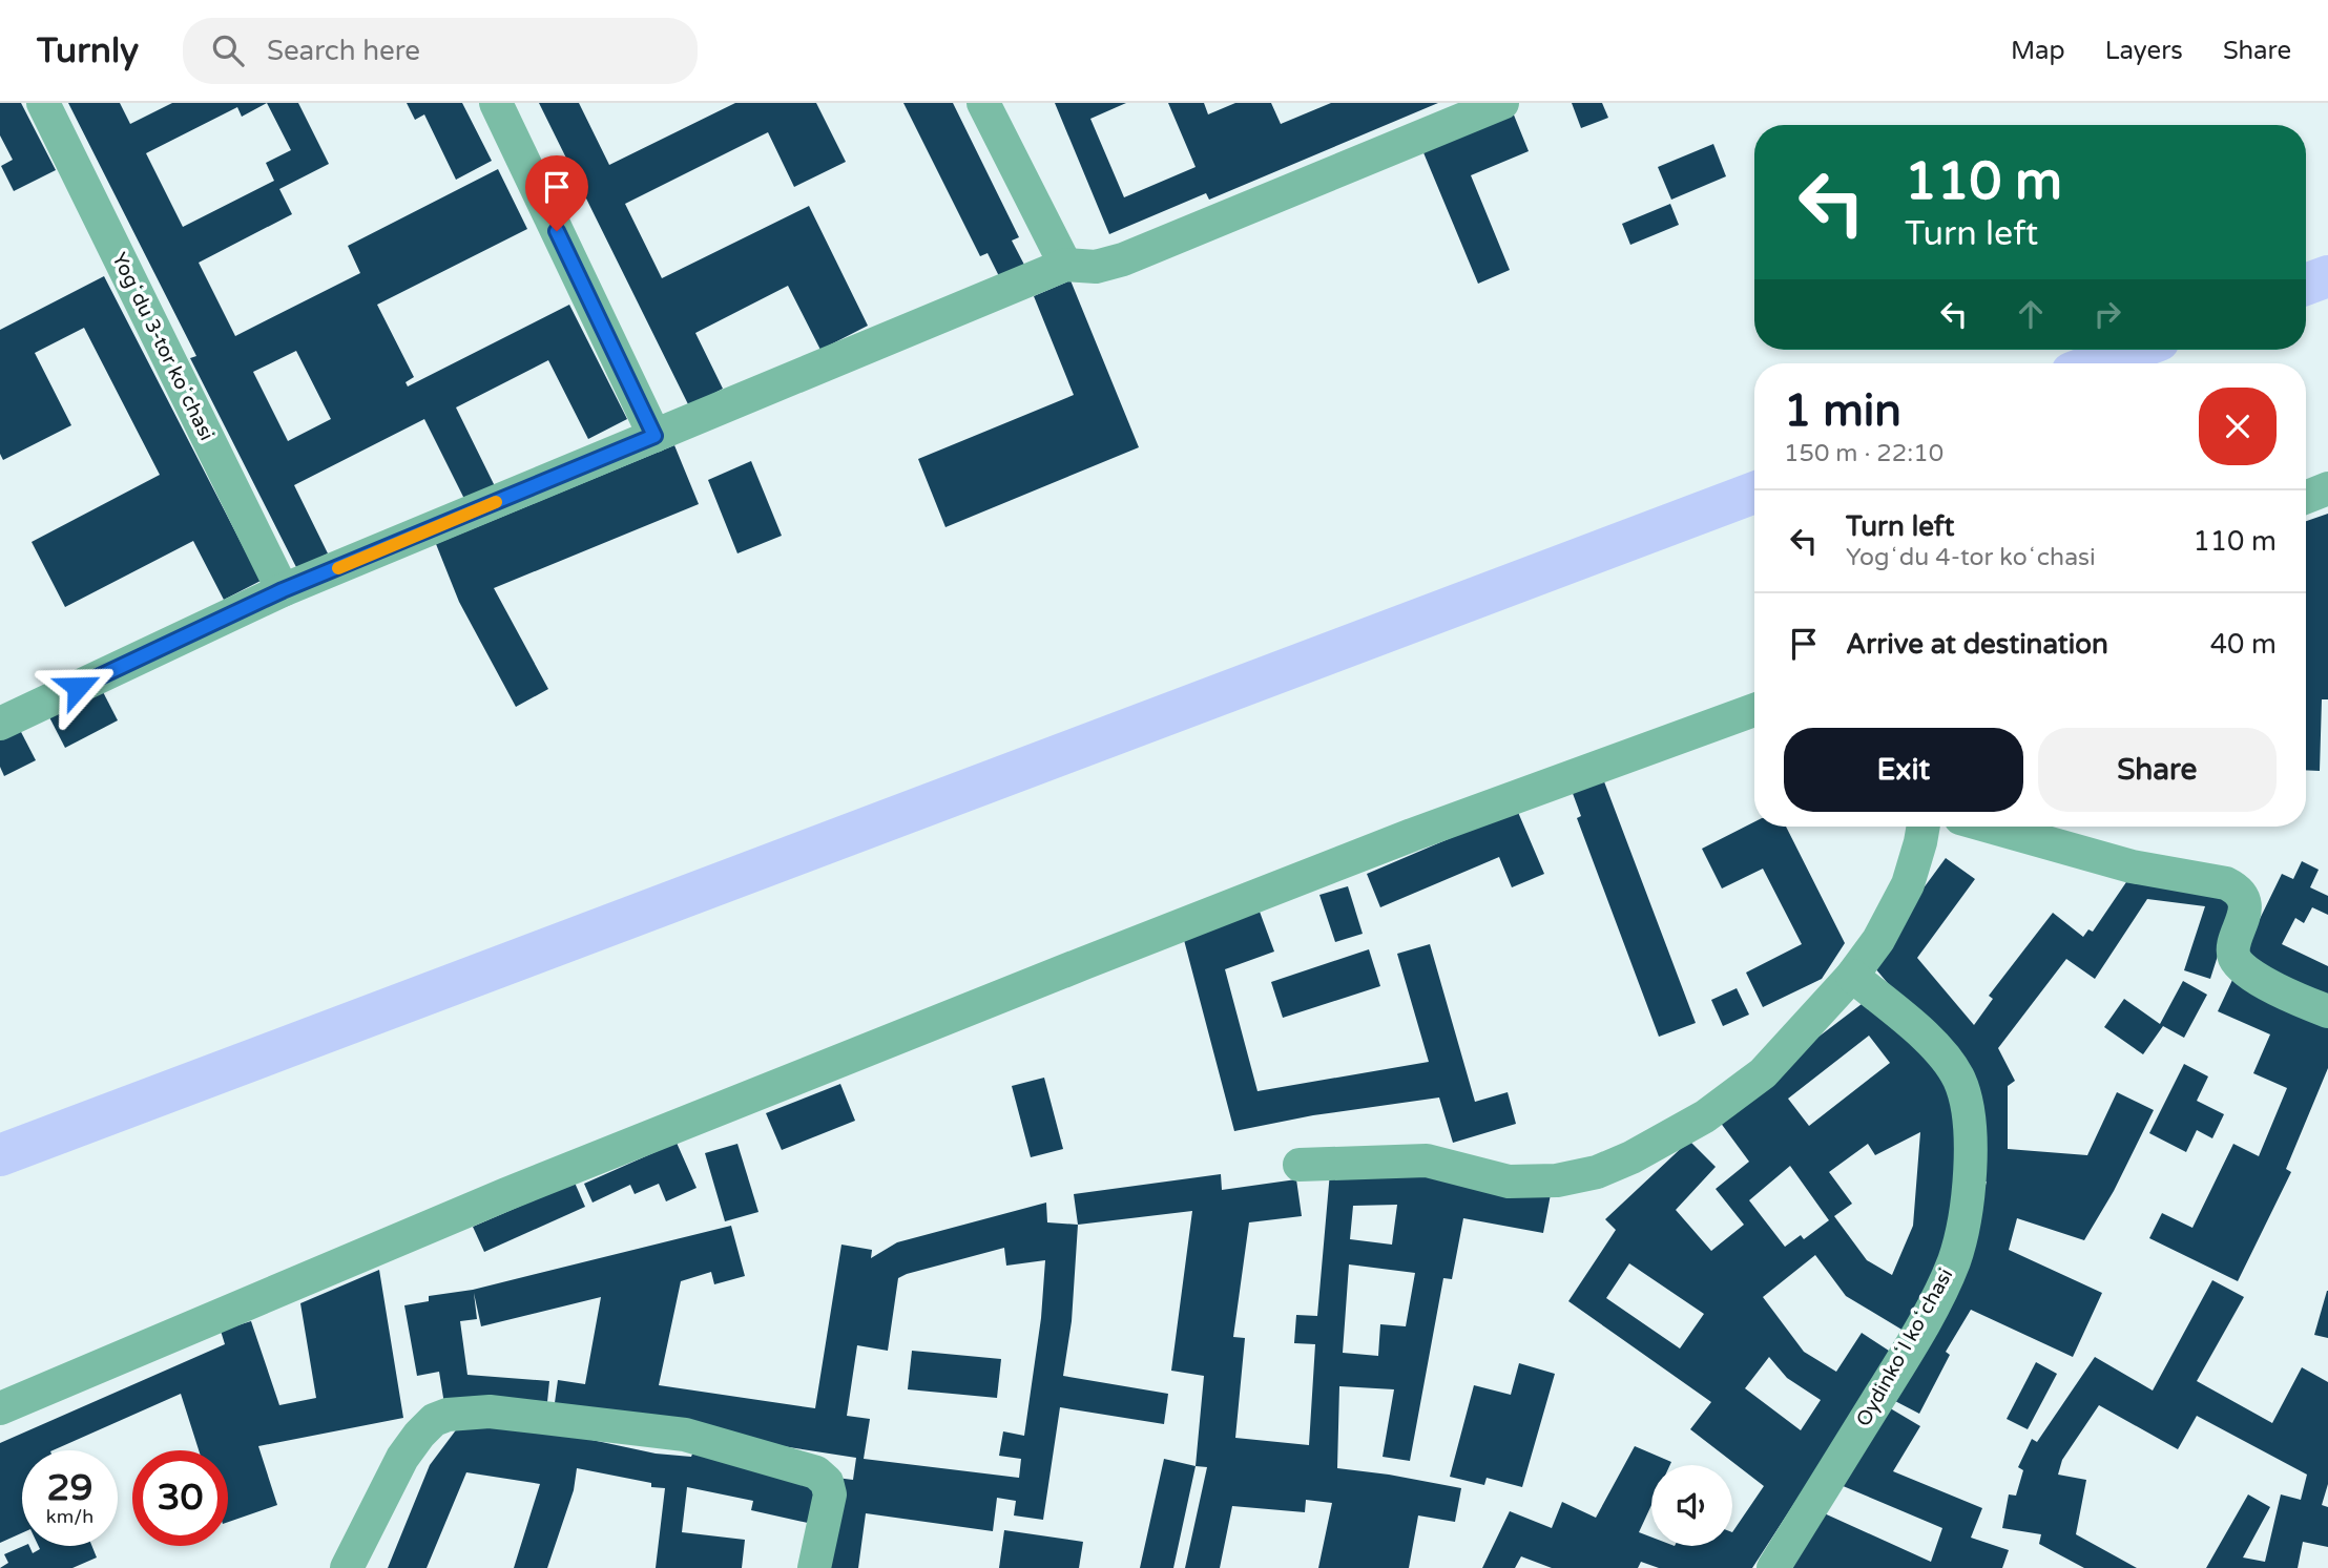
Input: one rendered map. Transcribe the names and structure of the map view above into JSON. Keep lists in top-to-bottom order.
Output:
{
  "streets": {
    "street": ["Yogʻdu 3-tor koʻchasi", "Oydinkoʻl koʻchasi"]
  },
  "page": {
    "header": "Turnly",
    "search": "Search here",
    "nav": ["Map", "Layers", "Share"],
    "turn": ["110 m", "Turn left"],
    "heading": ["1 min", "150 m · 22:10"],
    "list": [
      {
        "name": "Turn left",
        "note": "Yogʻdu 4-tor koʻchasi",
        "value": "110 m"
      },
      {
        "name": "Arrive at destination",
        "value": "40 m"
      }
    ],
    "buttons": ["Exit", "Share"],
    "speed": "29 km/h",
    "limit": "30"
  }
}
